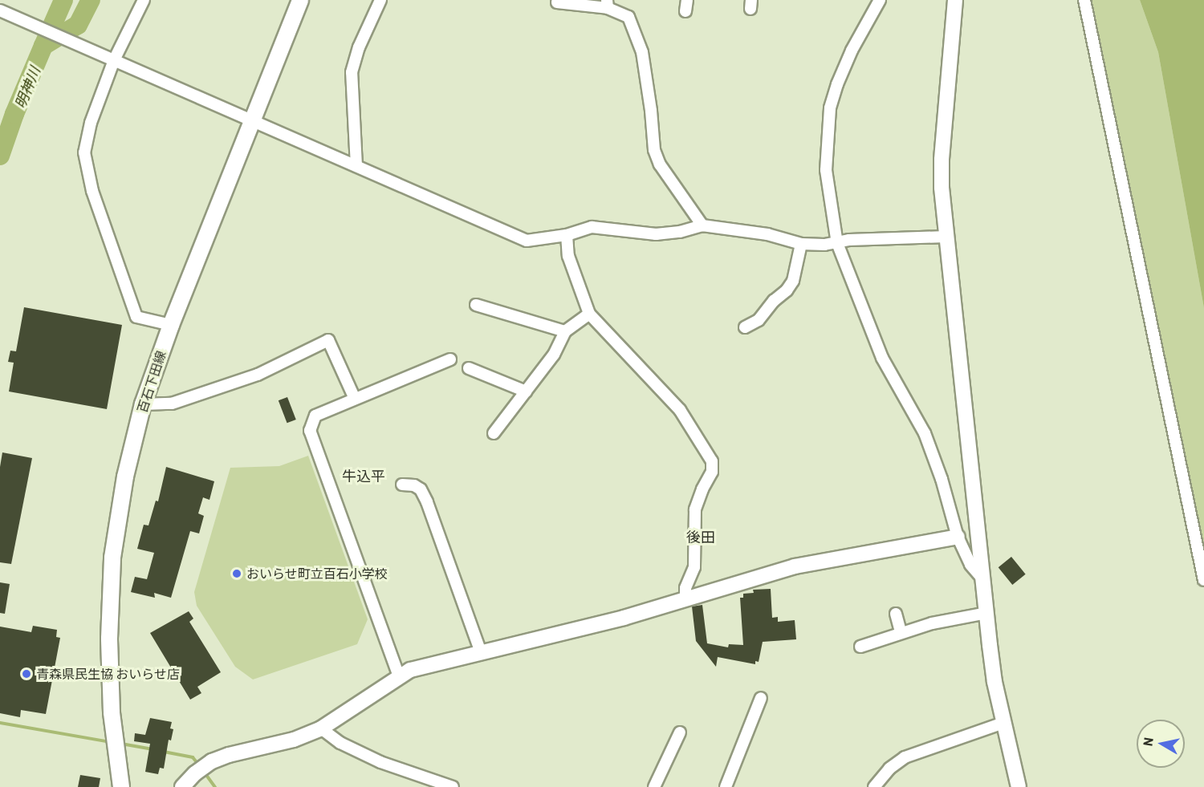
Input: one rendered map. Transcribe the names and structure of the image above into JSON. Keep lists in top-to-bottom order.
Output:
{
  "streets": {
    "main road": ["百石下田線"]
  },
  "districts": ["牛込平", "後田"],
  "water": ["明神川"],
  "places": ["おいらせ町立百石小学校", "青森県民生協 おいらせ店"],
  "north": "left"
}
